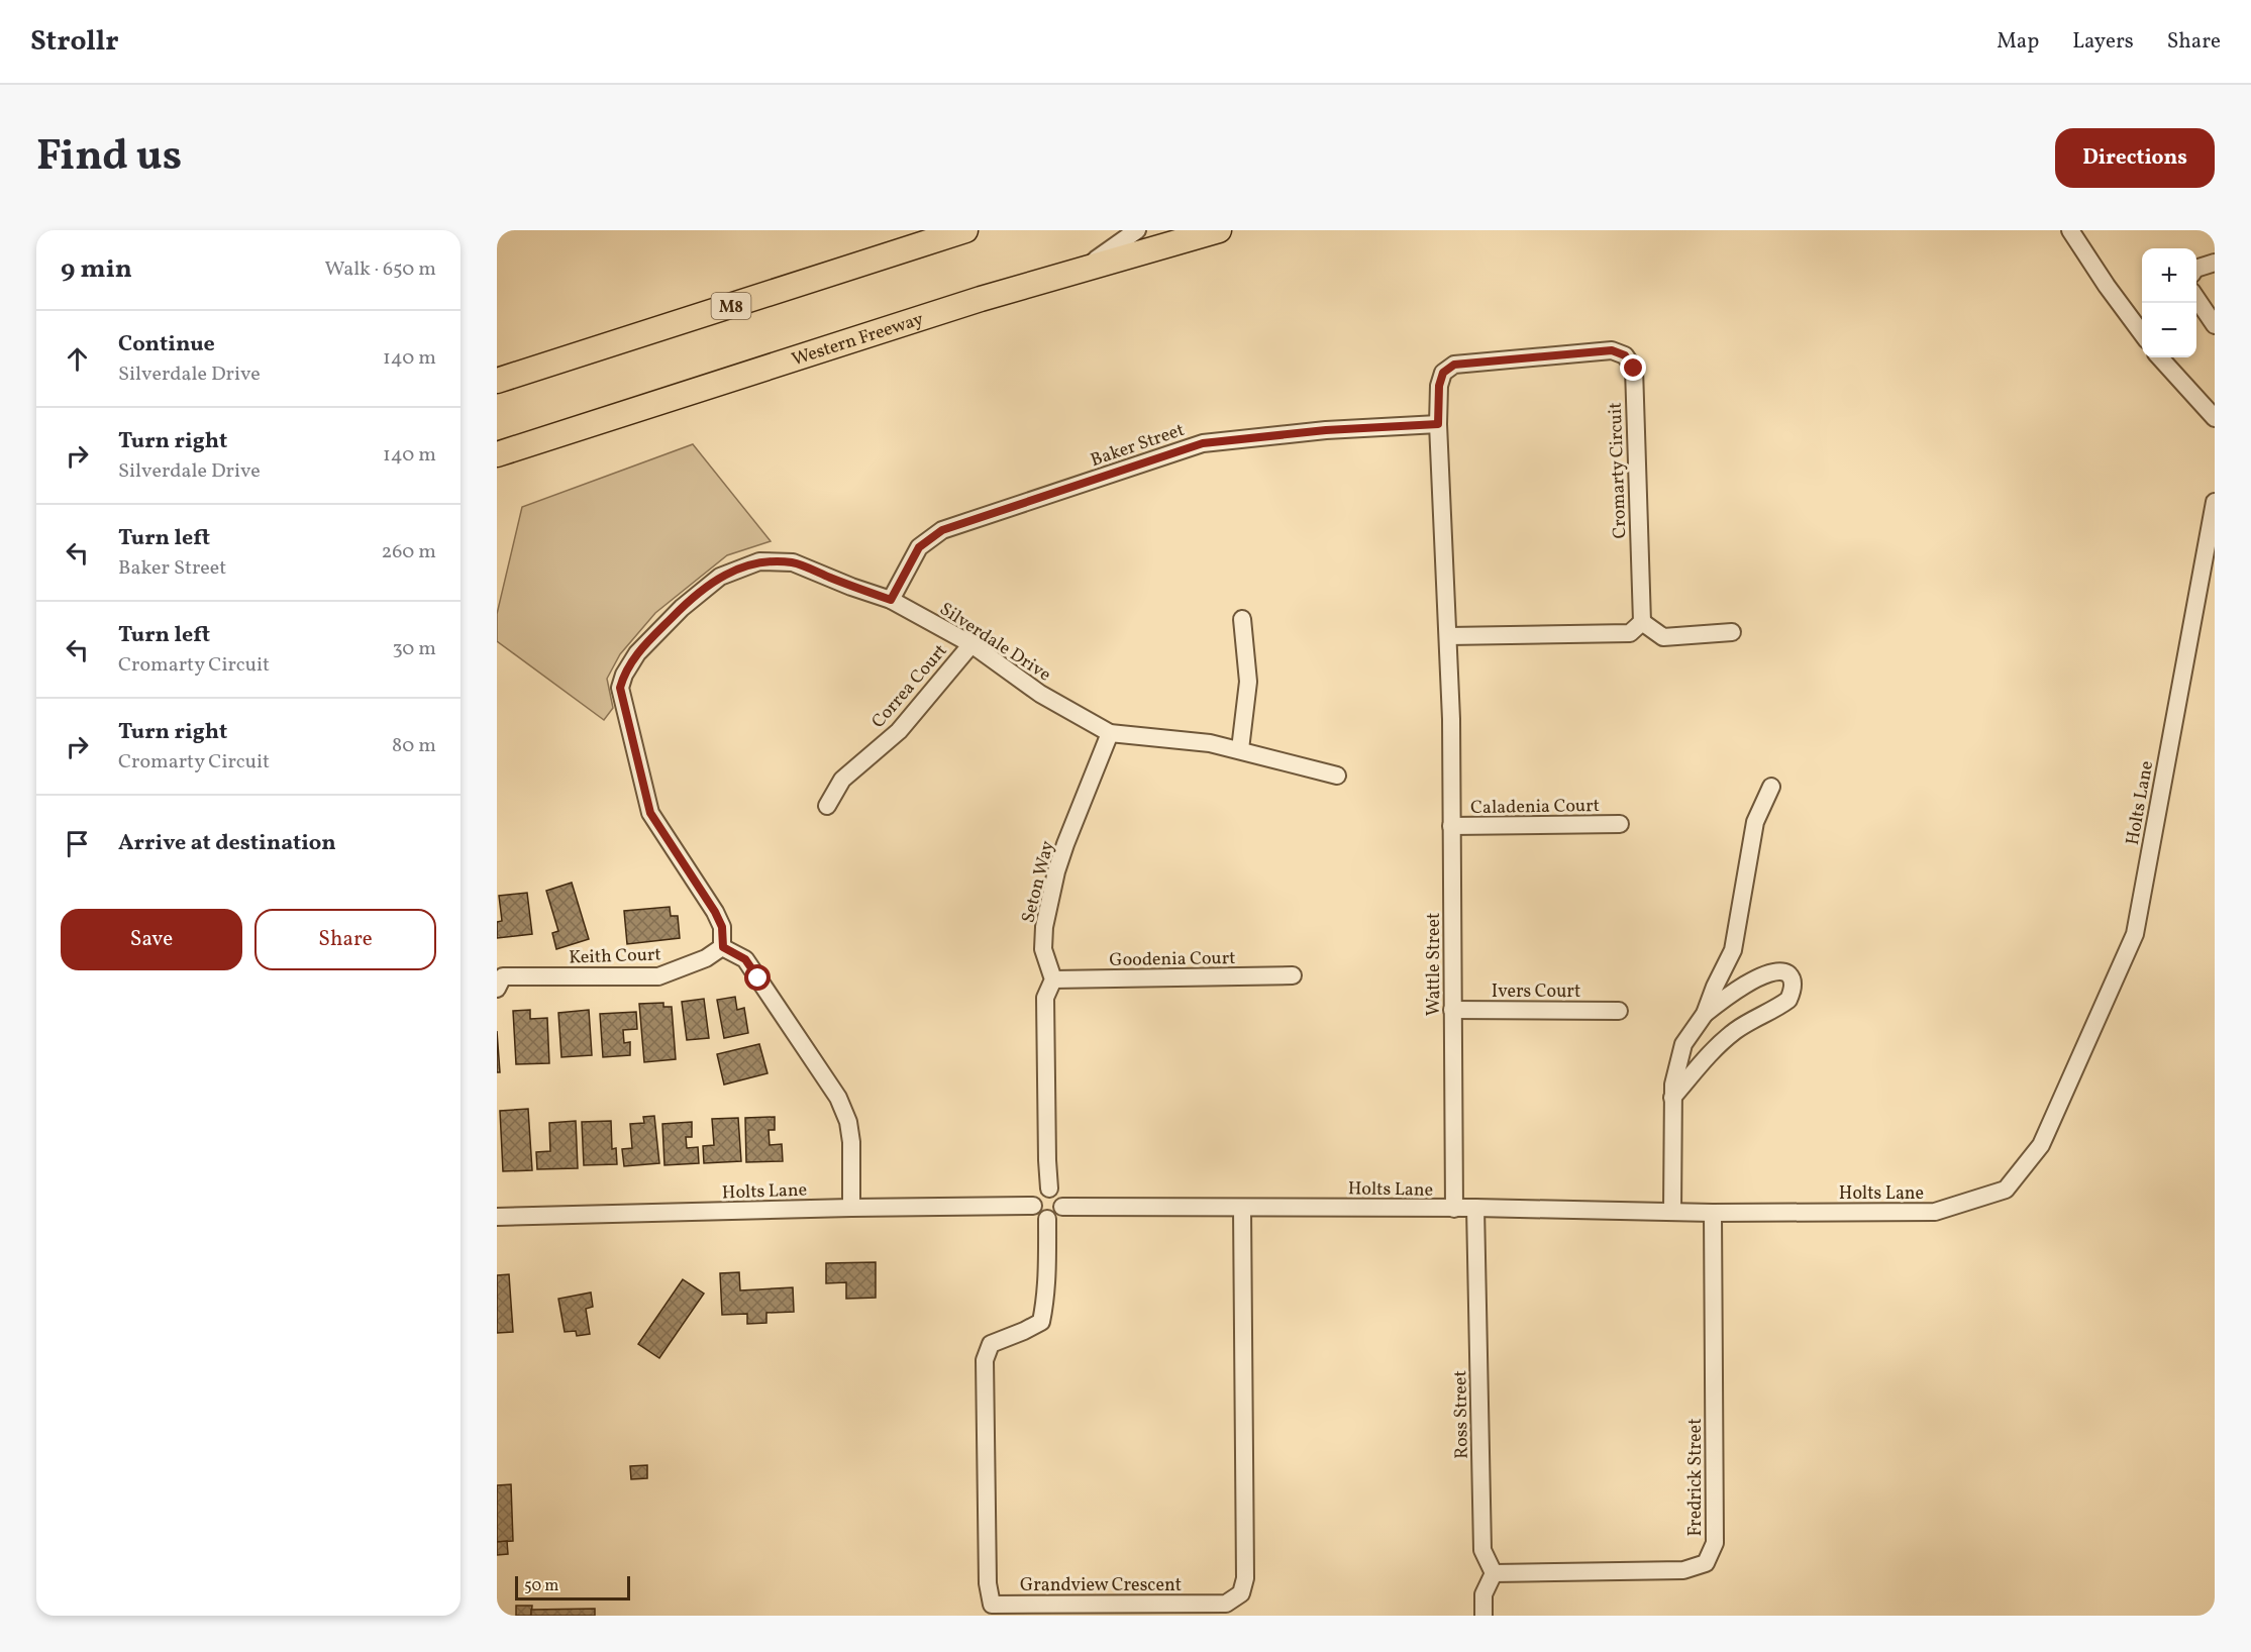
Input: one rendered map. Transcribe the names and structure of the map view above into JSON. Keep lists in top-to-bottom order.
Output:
{
  "streets": {
    "highway": ["M8", "Western Freeway"],
    "street": [
      "Baker Street",
      "Cromarty Circuit",
      "Silverdale Drive",
      "Correa Court",
      "Holts Lane",
      "Caladenia Court",
      "Seton Way",
      "Keith Court",
      "Goodenia Court",
      "Wattle Street",
      "Ivers Court",
      "Ross Street",
      "Fredrick Street",
      "Grandview Crescent"
    ]
  },
  "crossings": [
    ["Baker Street", "Cromarty Circuit"],
    ["Baker Street", "Silverdale Drive"],
    ["Cromarty Circuit", "Wattle Street"],
    ["Silverdale Drive", "Correa Court"],
    ["Silverdale Drive", "Seton Way"],
    ["Silverdale Drive", "Keith Court"],
    ["Holts Lane", "Wattle Street"],
    ["Holts Lane", "Ross Street"],
    ["Holts Lane", "Fredrick Street"],
    ["Holts Lane", "Grandview Crescent"],
    ["Caladenia Court", "Wattle Street"],
    ["Seton Way", "Goodenia Court"],
    ["Wattle Street", "Ivers Court"],
    ["Ross Street", "Fredrick Street"]
  ],
  "scale_bar": "50 m",
  "page": {
    "header": "Strollr",
    "nav": ["Map", "Layers", "Share"],
    "title": "Find us",
    "buttons": [
      "Directions",
      ["Save", "Share"]
    ],
    "heading": ["9 min", "Walk · 650 m"],
    "map_buttons": ["+", "−"],
    "list": [
      ["Continue", "Silverdale Drive", "140 m"],
      ["Turn right", "Silverdale Drive", "140 m"],
      ["Turn left", "Baker Street", "260 m"],
      ["Turn left", "Cromarty Circuit", "30 m"],
      ["Turn right", "Cromarty Circuit", "80 m"],
      "Arrive at destination"
    ],
    "scale": "50 m"
  }
}
